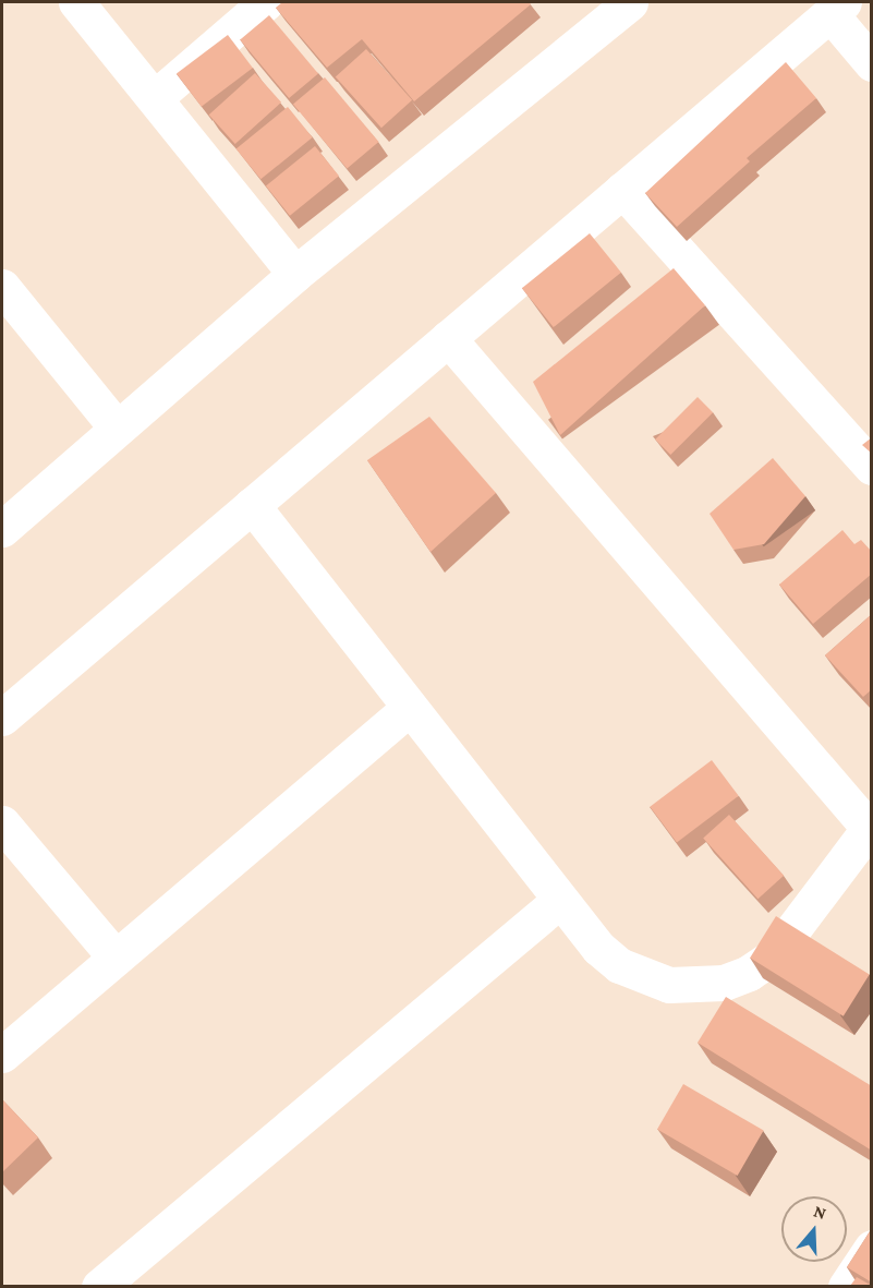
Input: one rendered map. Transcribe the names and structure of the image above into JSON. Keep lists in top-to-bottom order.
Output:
{
  "north": "top"
}
